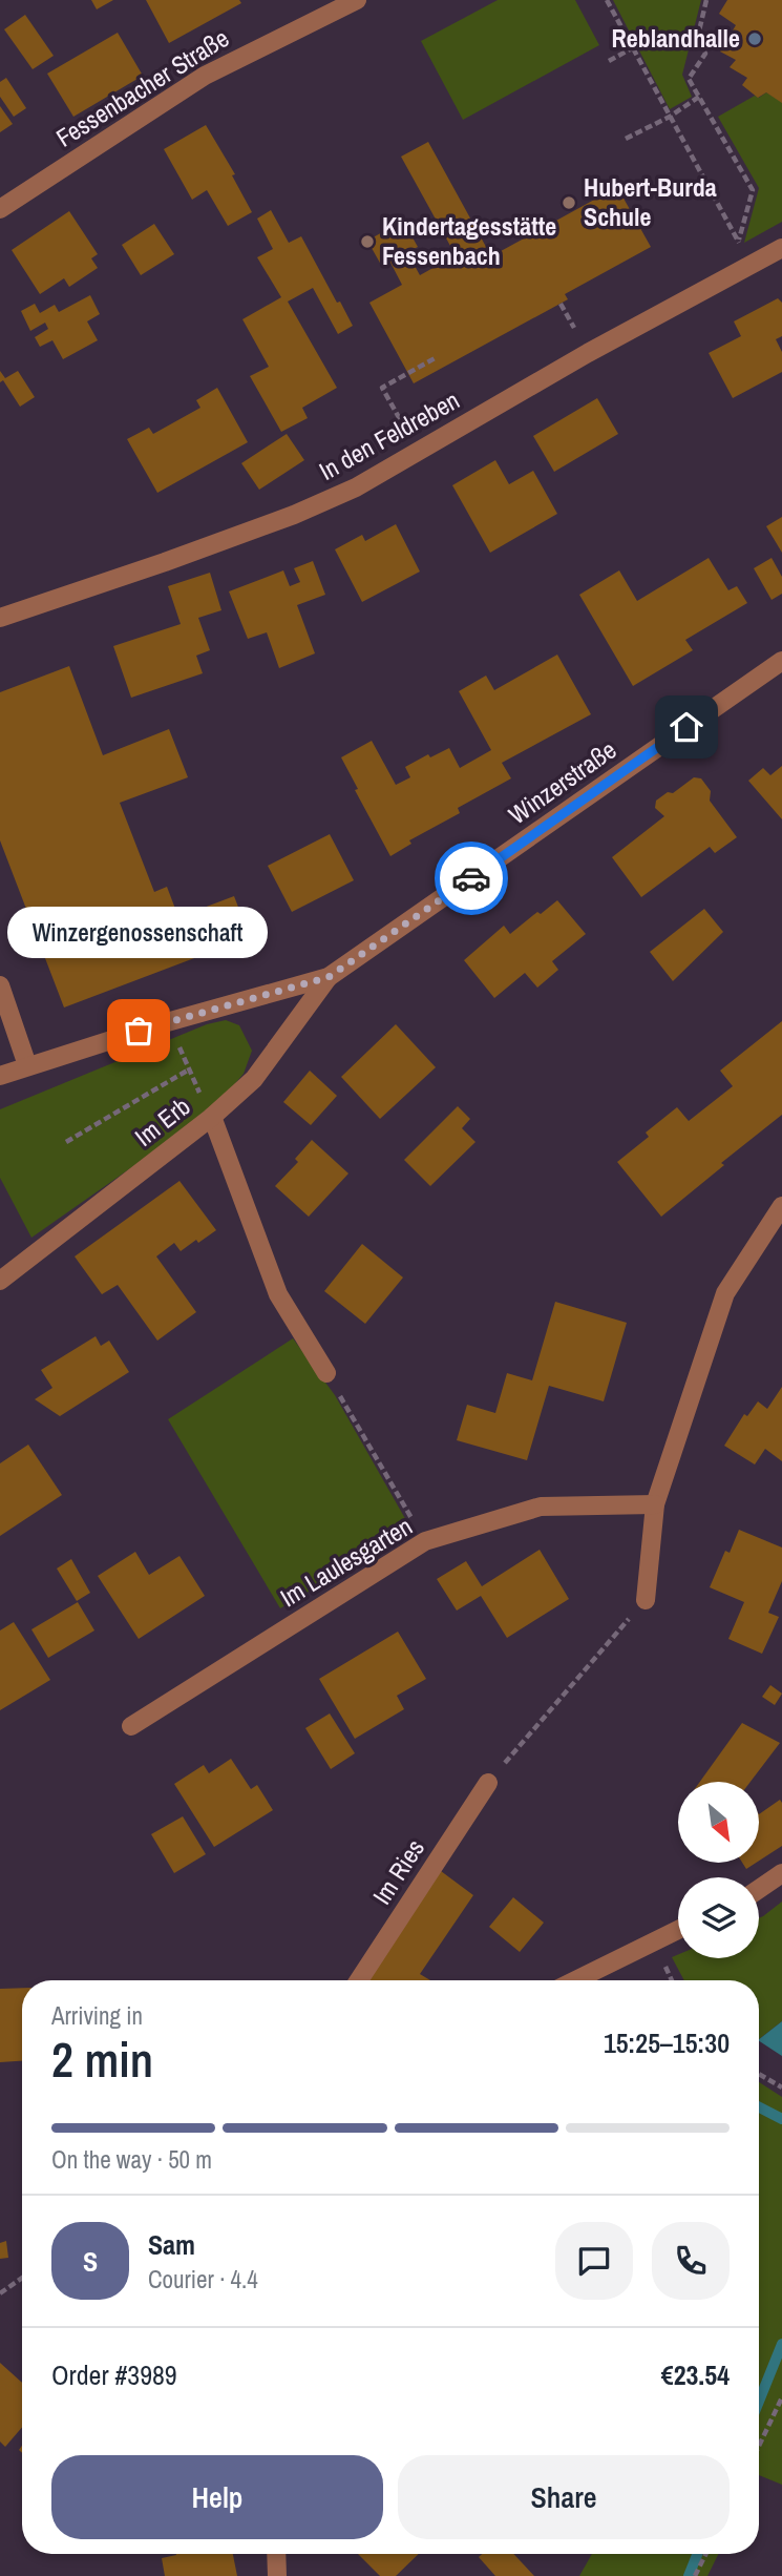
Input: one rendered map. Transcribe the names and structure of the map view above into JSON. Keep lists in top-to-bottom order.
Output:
{
  "streets": {
    "street": [
      "Fessenbacher Straße",
      "In den Feldreben",
      "Winzerstraße",
      "Im Erb",
      "Im Laulesgarten",
      "Im Ries"
    ]
  },
  "crossings": [
    ["Winzerstraße", "Im Erb"]
  ],
  "places": [
    "Reblandhalle",
    "Hubert-Burda Schule",
    "Kindertagesstätte Fessenbach",
    "Winzergenossenschaft"
  ],
  "north": "bottom right",
  "page": {
    "bubble": "Winzergenossenschaft",
    "heading": ["2 min", "Arriving in", "15:25–15:30"],
    "panel": [
      "Sam",
      "Courier · 4.4",
      "Order #3989",
      "€23.54"
    ],
    "bar": "On the way · 50 m",
    "round": "S",
    "buttons": ["Help", "Share"]
  }
}
